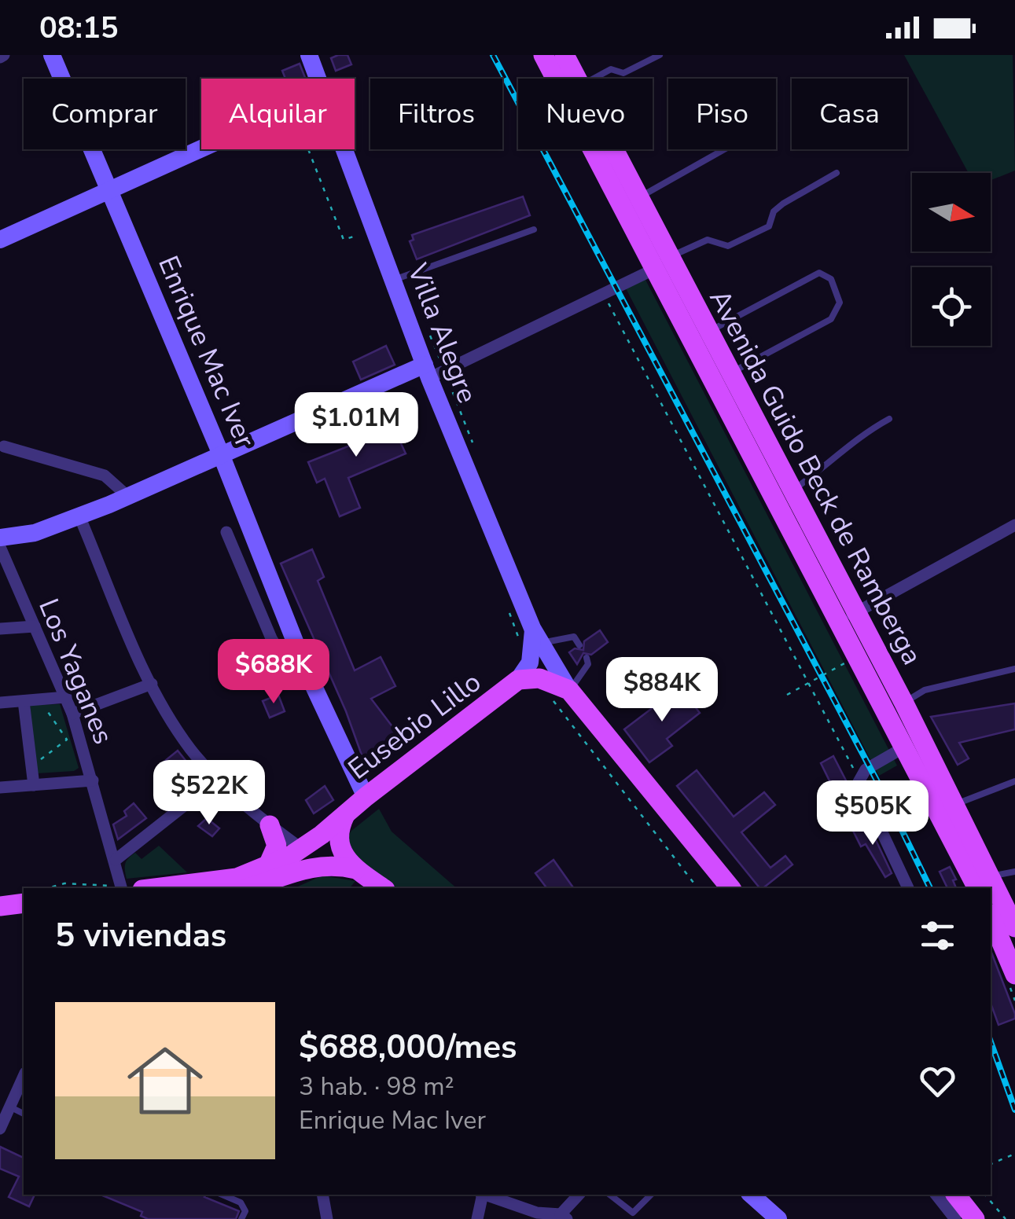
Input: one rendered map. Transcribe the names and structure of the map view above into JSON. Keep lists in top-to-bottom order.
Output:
{
  "streets": {
    "main road": [
      "Villa Alegre",
      "Enrique Mac Iver",
      "Avenida Guido Beck de Ramberga",
      "Eusebio Lillo"
    ],
    "street": ["Los Yaganes"]
  },
  "crossings": [
    ["Villa Alegre", "Eusebio Lillo"],
    ["Enrique Mac Iver", "Eusebio Lillo"]
  ],
  "north": "right",
  "page": {
    "status": "08:15",
    "chip": [
      "Comprar",
      "Alquilar",
      "Filtros",
      "Nuevo",
      "Piso",
      "Casa"
    ],
    "price": [
      "$1.01M",
      "$688K",
      "$884K",
      "$522K",
      "$505K"
    ],
    "heading": "5 viviendas",
    "list": [
      {
        "name": "$688,000/mes",
        "note": "3 hab. · 98 m² · Enrique Mac Iver"
      }
    ]
  }
}
